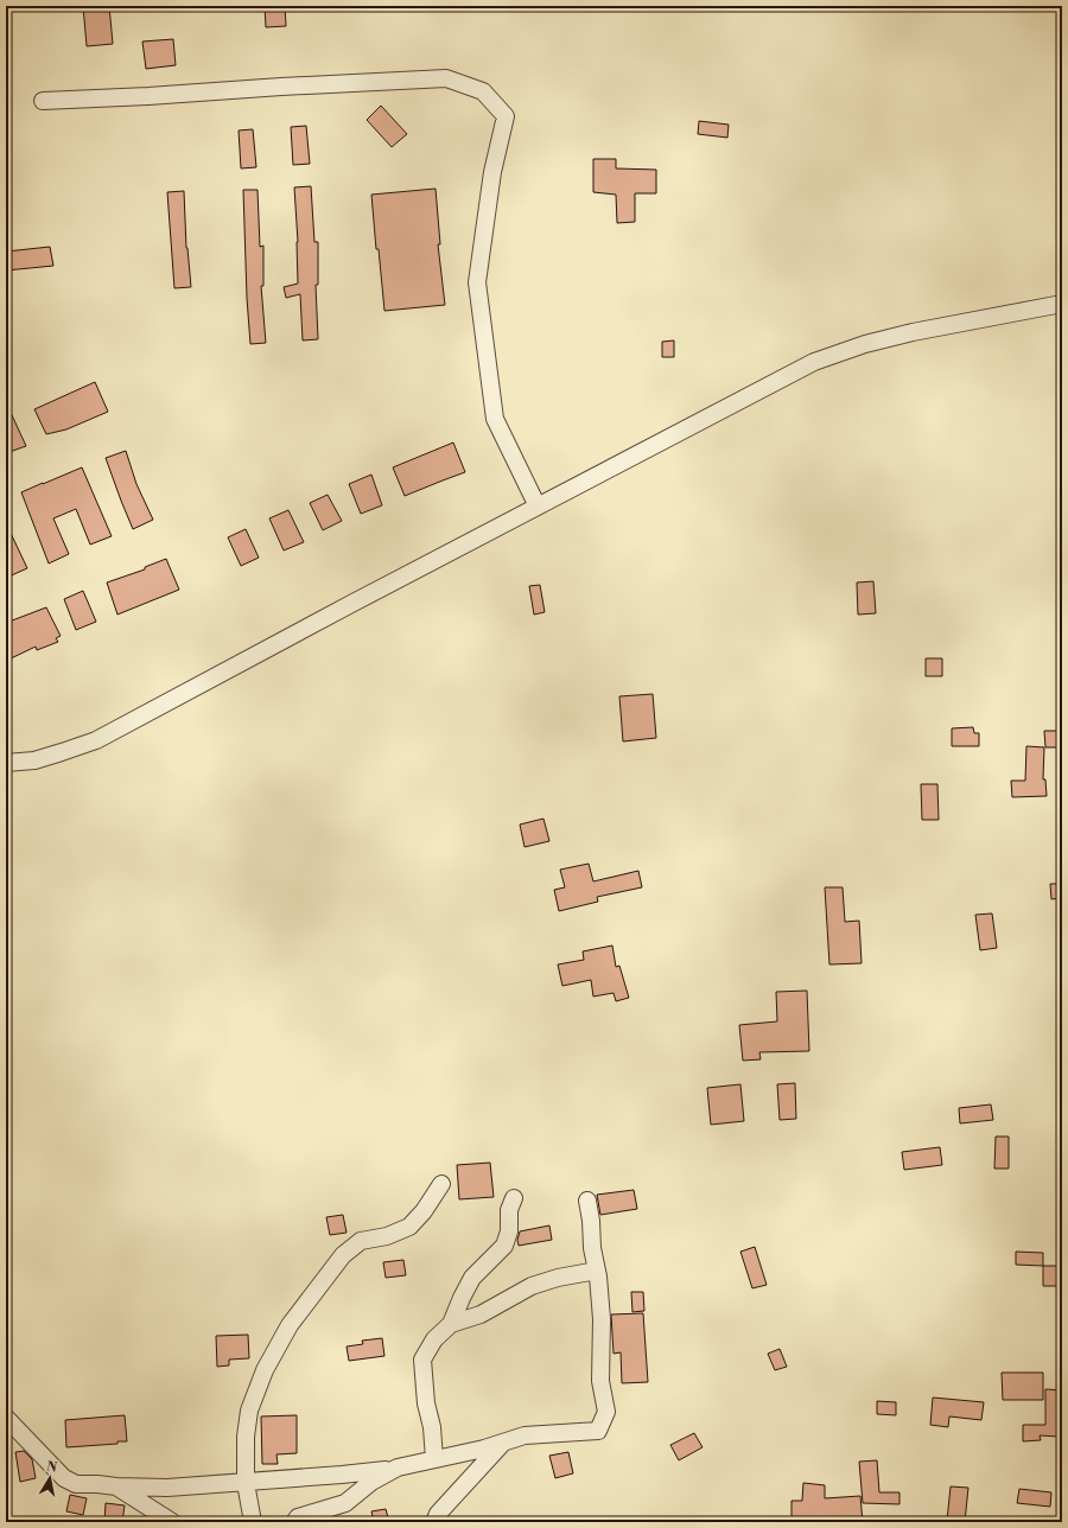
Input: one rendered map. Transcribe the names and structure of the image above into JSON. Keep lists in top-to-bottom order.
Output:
{
  "north": "top"
}
